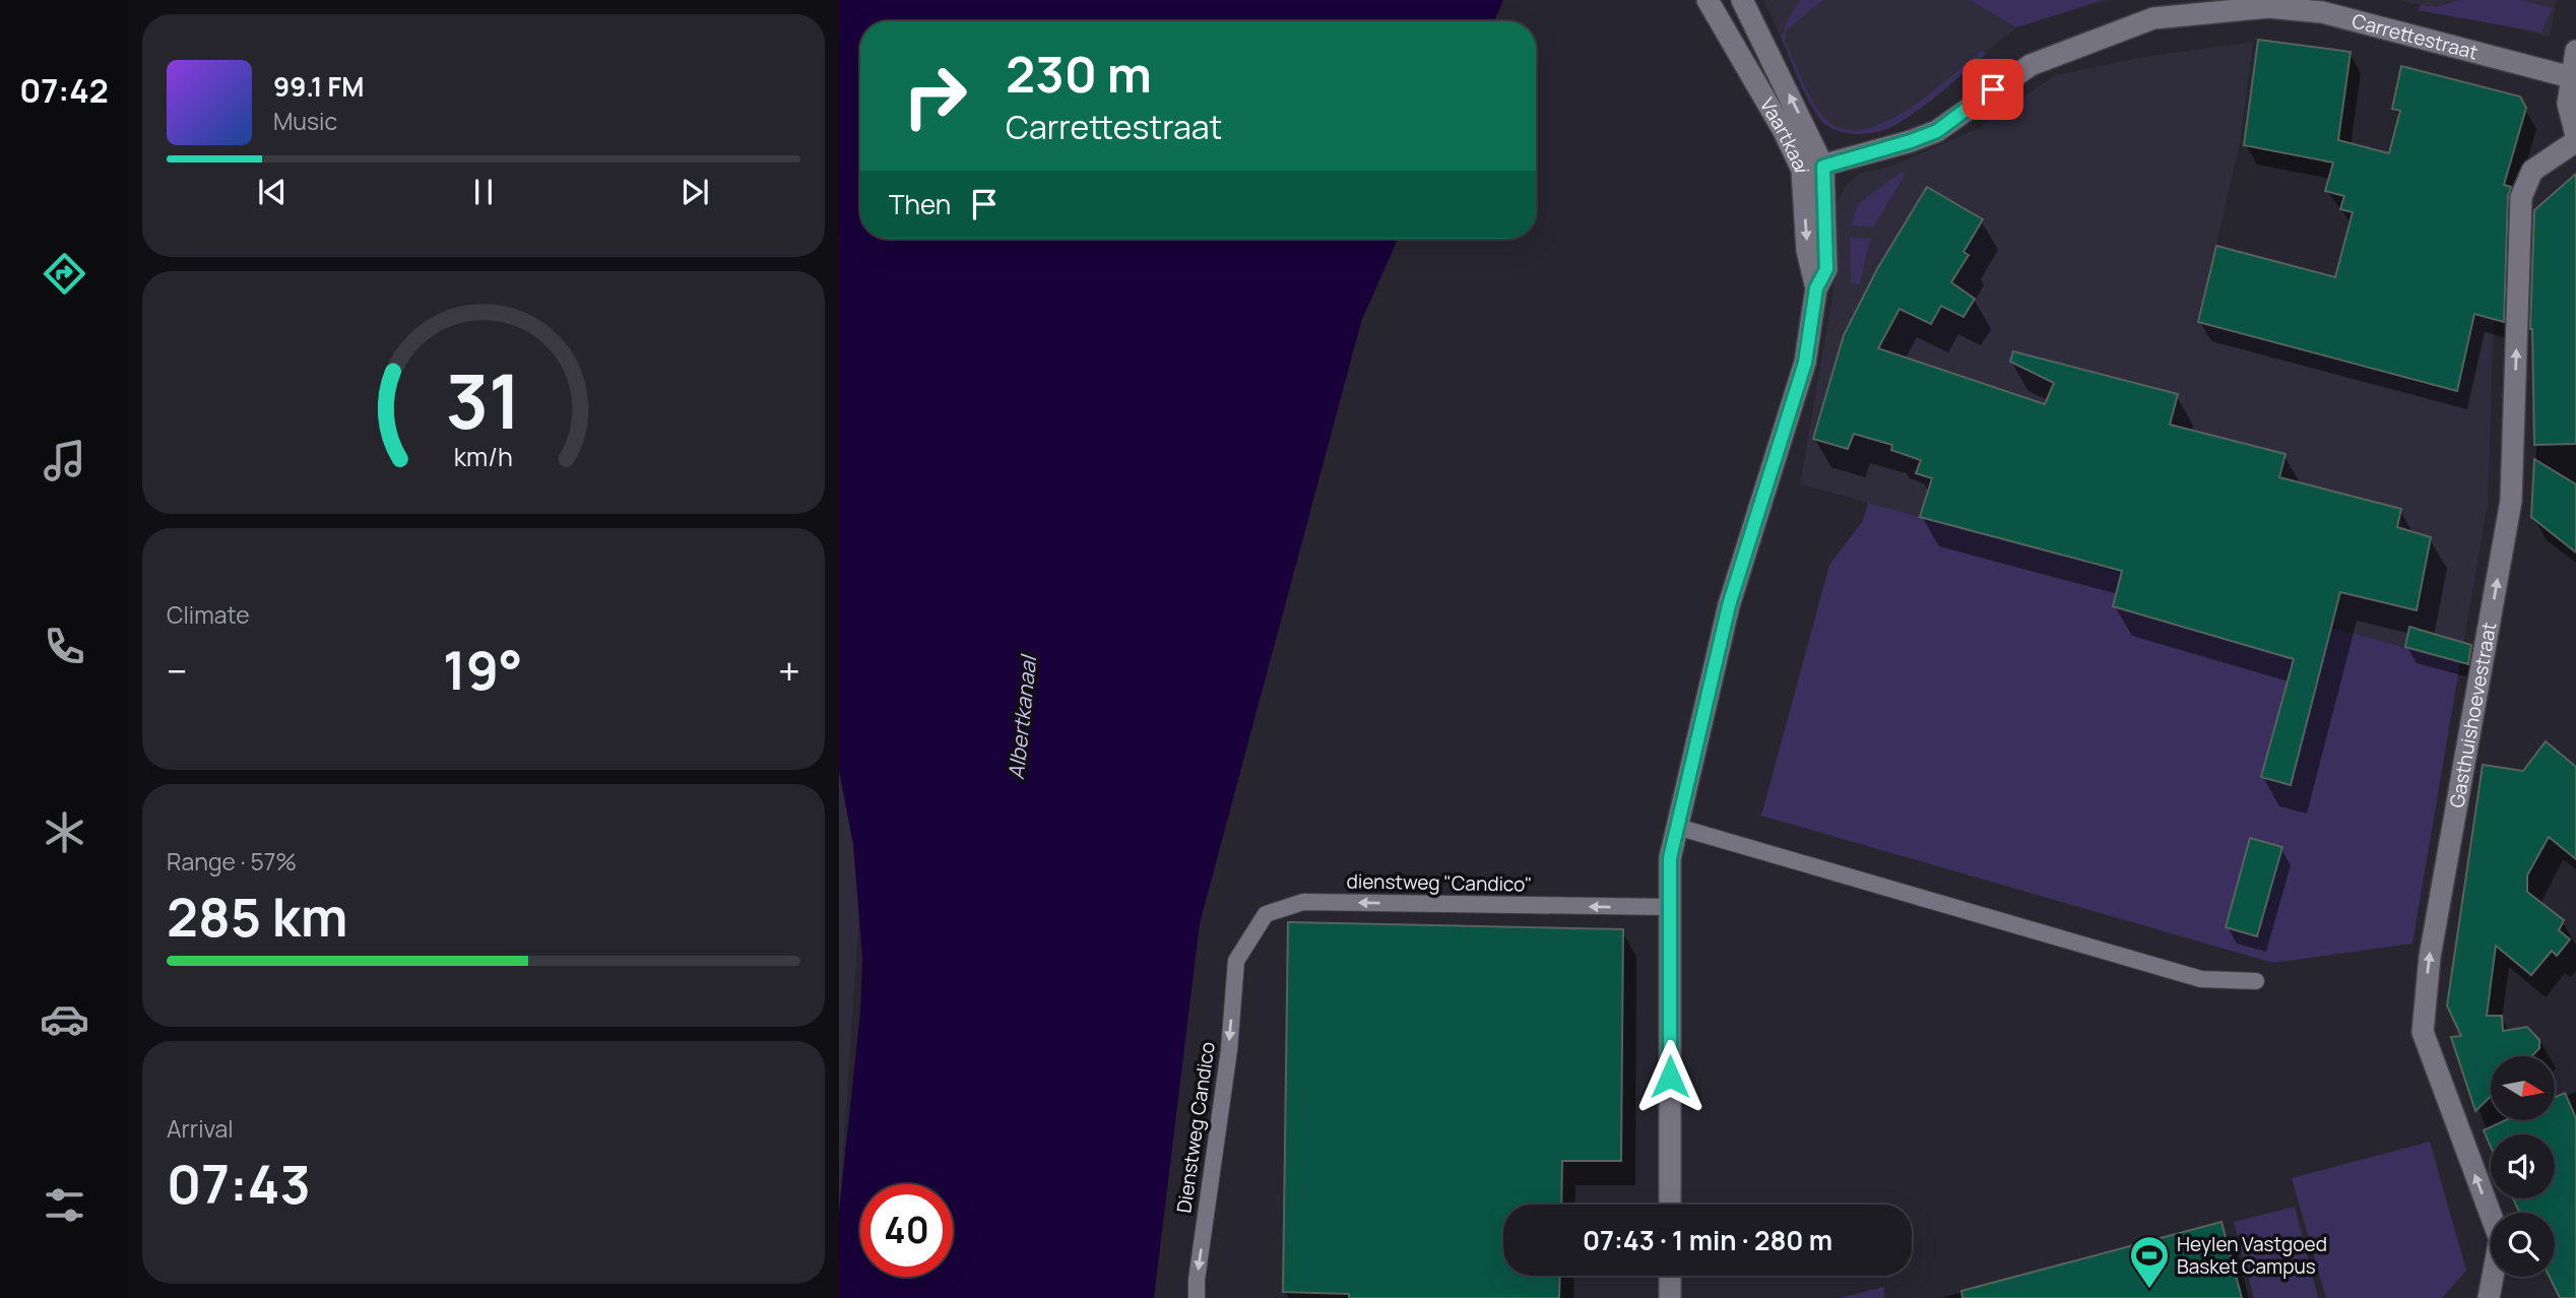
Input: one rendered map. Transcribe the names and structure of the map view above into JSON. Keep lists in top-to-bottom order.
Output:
{
  "streets": {
    "street": ["Carrettestraat", "Vaartkaai", "Gasthuishoevestraat"],
    "lane": ["dienstweg \"Candico\"", "Dienstweg Candico"]
  },
  "crossings": [
    ["Carrettestraat", "Vaartkaai"],
    ["dienstweg \"Candico\"", "Dienstweg Candico"]
  ],
  "one_way": ["Gasthuishoevestraat", "dienstweg \"Candico\"", "Dienstweg Candico"],
  "water": ["Albertkanaal"],
  "places": {
    "sports": ["Heylen Vastgoed Basket Campus"]
  },
  "north": "right",
  "page": {
    "tabs": "07:42",
    "turn": ["230 m", "Carrettestraat"],
    "song": ["99.1 FM", "Music"],
    "then": "Then",
    "tile": [
      "Climate",
      ["Range · 57%", "285 km"],
      ["Arrival", "07:43"]
    ],
    "heat": ["−", "19°", "+"],
    "limit": "40",
    "trip": "07:43 · 1 min · 280 m",
    "gauge": ["31", "km/h"]
  }
}
